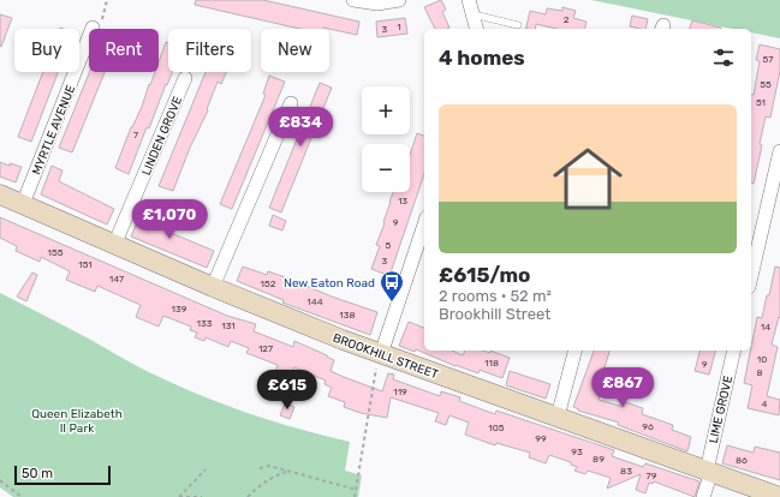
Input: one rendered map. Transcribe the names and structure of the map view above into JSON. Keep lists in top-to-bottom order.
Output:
{
  "streets": {
    "street": [
      "MYRTLE AVENUE",
      "LINDEN GROVE",
      "BROOKHILL STREET",
      "LIME GROVE"
    ]
  },
  "crossings": [
    ["MYRTLE AVENUE", "BROOKHILL STREET"],
    ["LINDEN GROVE", "BROOKHILL STREET"],
    ["BROOKHILL STREET", "LIME GROVE"]
  ],
  "parks": ["Queen Elizabeth II Park"],
  "places": {
    "bus stop": ["New Eaton Road"]
  },
  "house_numbers": [
    "2",
    "1",
    "3",
    "57",
    "55",
    "51",
    "7",
    "13",
    "9",
    "5",
    "155",
    "3",
    "151",
    "147",
    "152",
    "144",
    "139",
    "138",
    "133",
    "131",
    "14",
    "127",
    "10",
    "118",
    "9",
    "8",
    "119",
    "4",
    "96",
    "105",
    "99",
    "93",
    "89",
    "86",
    "83",
    "79"
  ],
  "scale_bar": "50 m",
  "page": {
    "chip": [
      "Buy",
      "Rent",
      "Filters",
      "New"
    ],
    "heading": "4 homes",
    "map_buttons": ["+", "−"],
    "list": [
      {
        "name": "£615/mo",
        "note": "2 rooms · 52 m² · Brookhill Street"
      }
    ],
    "price": [
      "£834",
      "£1,070",
      "£867",
      "£615"
    ],
    "scale": "50 m"
  }
}
